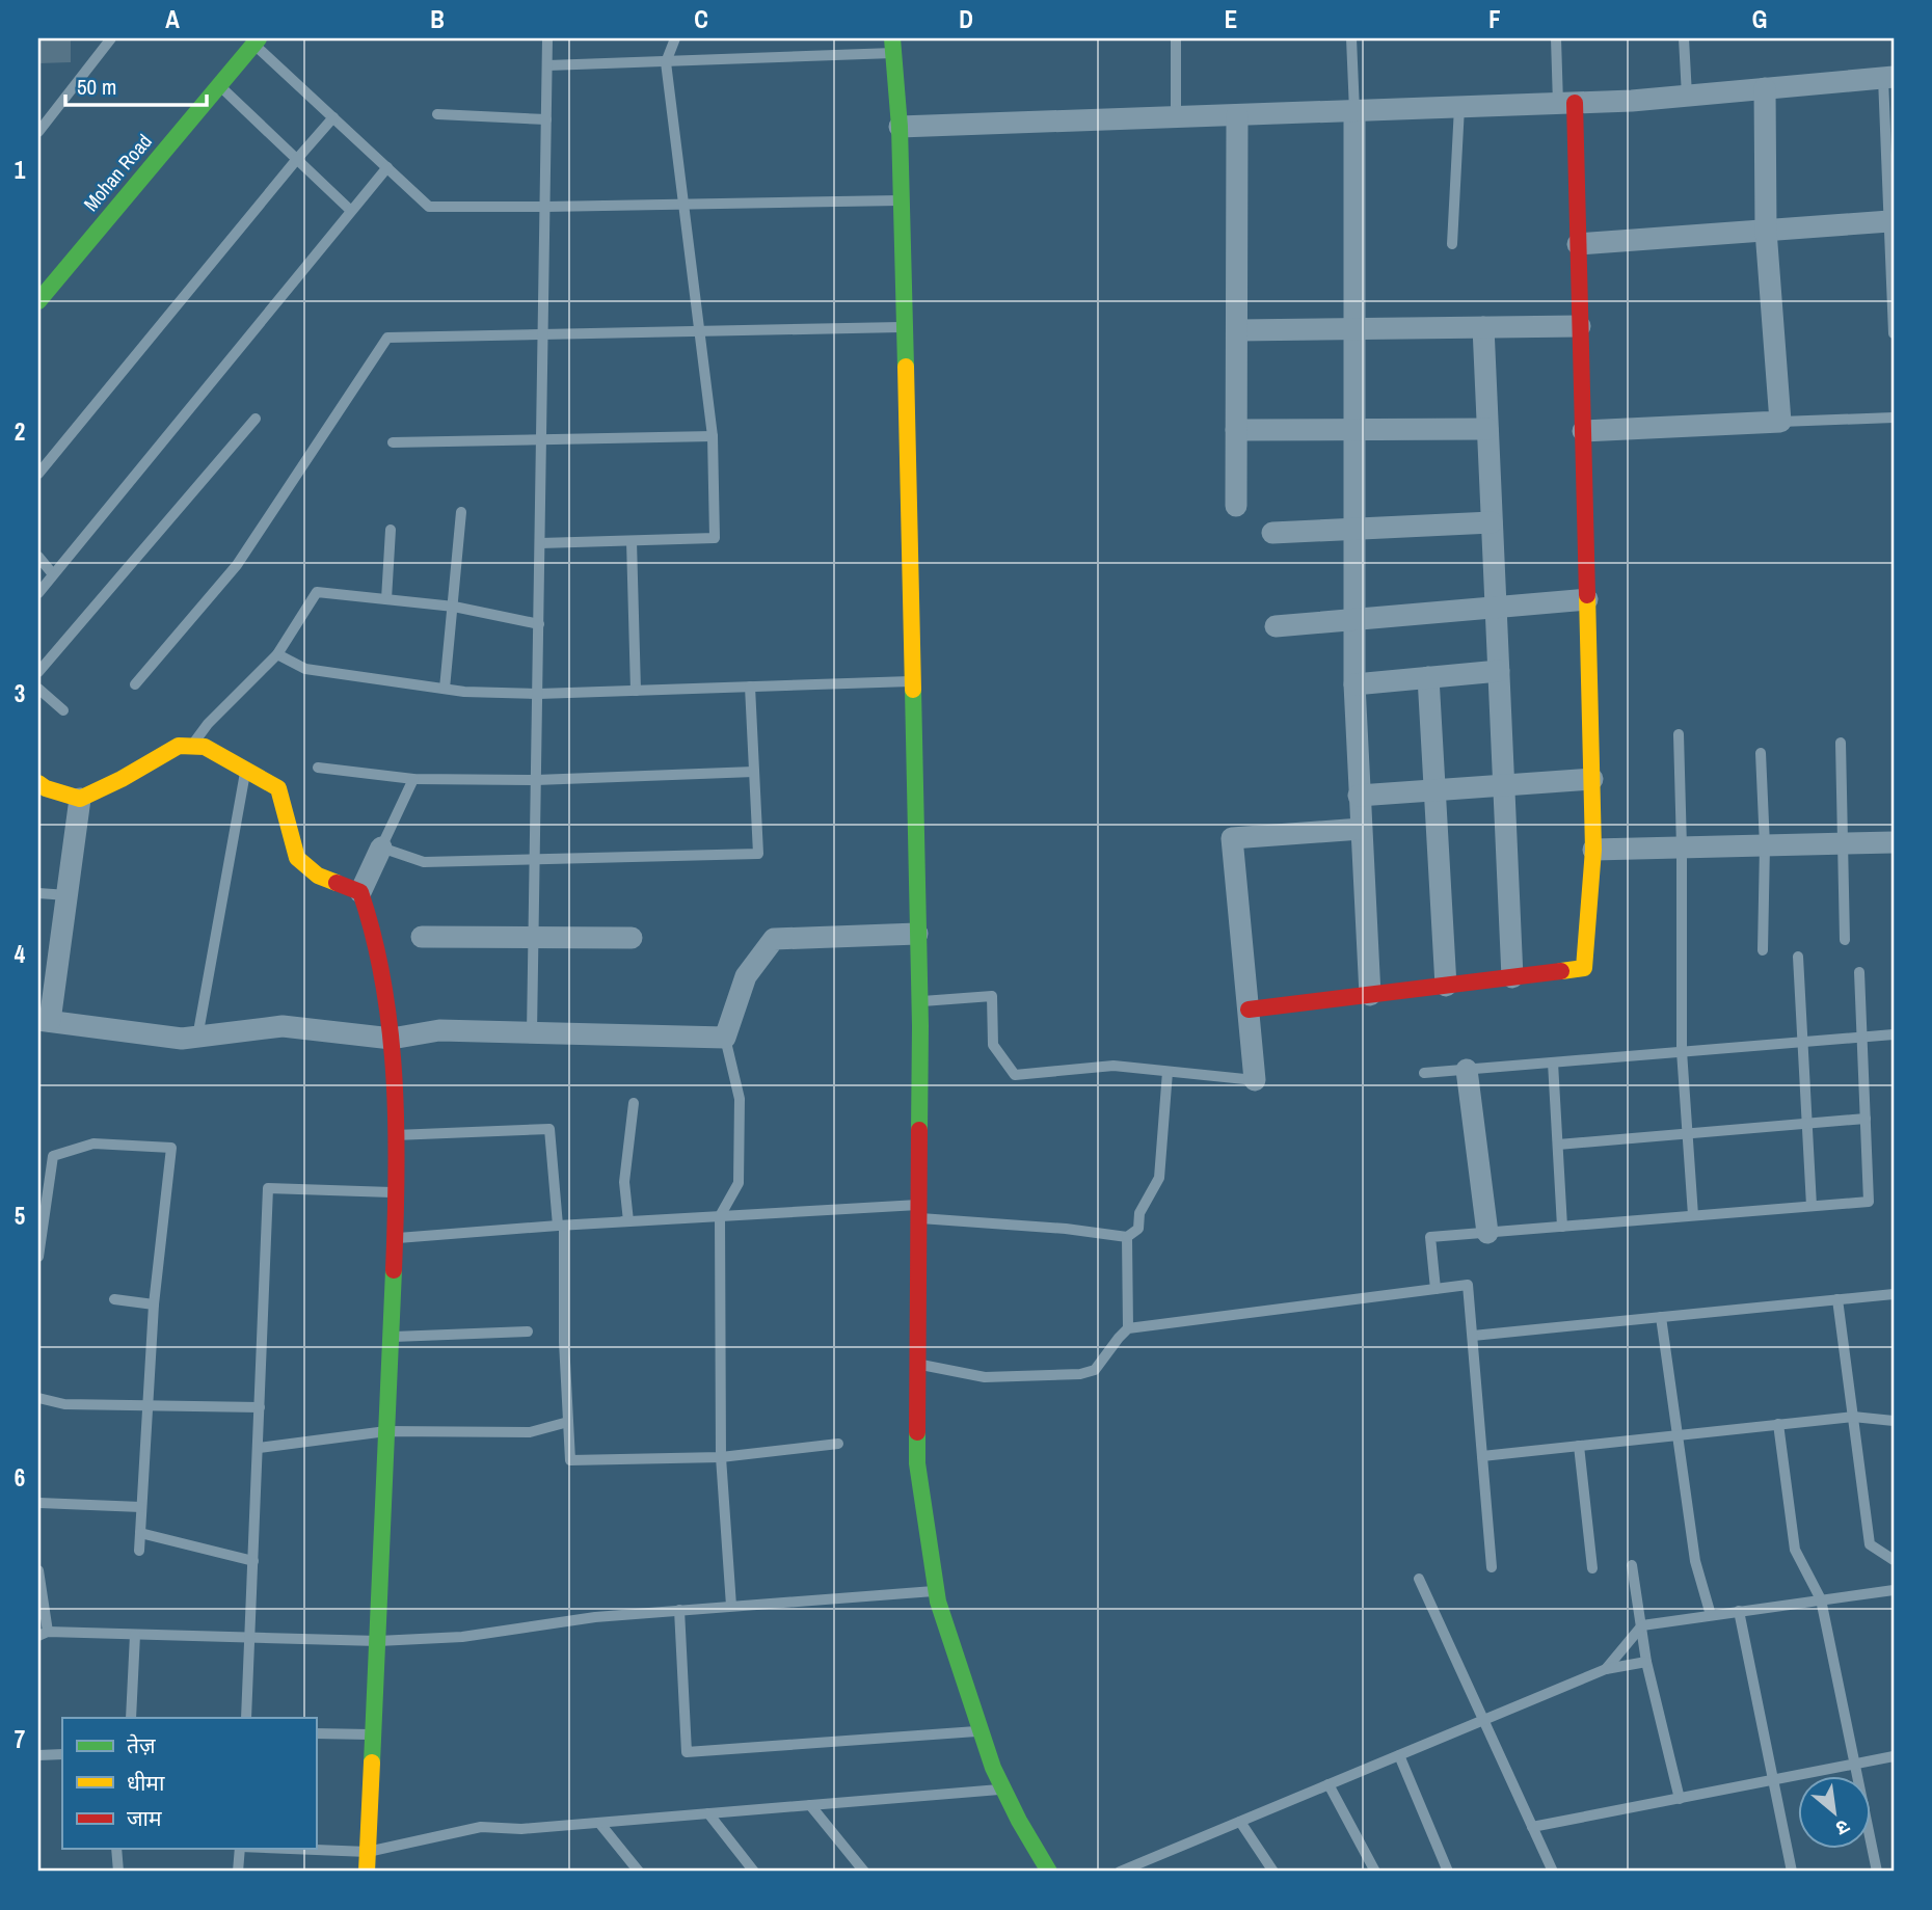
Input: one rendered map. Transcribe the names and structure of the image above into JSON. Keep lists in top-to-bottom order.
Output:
{
  "streets": {
    "street": ["Mohan Road"]
  },
  "legend": ["तेज़", "धीमा", "जाम"],
  "scale_bar": "50 m",
  "north": "bottom right",
  "grid": {
    "columns": [
      "A",
      "B",
      "C",
      "D",
      "E",
      "F",
      "G"
    ],
    "rows": [
      "1",
      "2",
      "3",
      "4",
      "5",
      "6",
      "7"
    ]
  }
}
